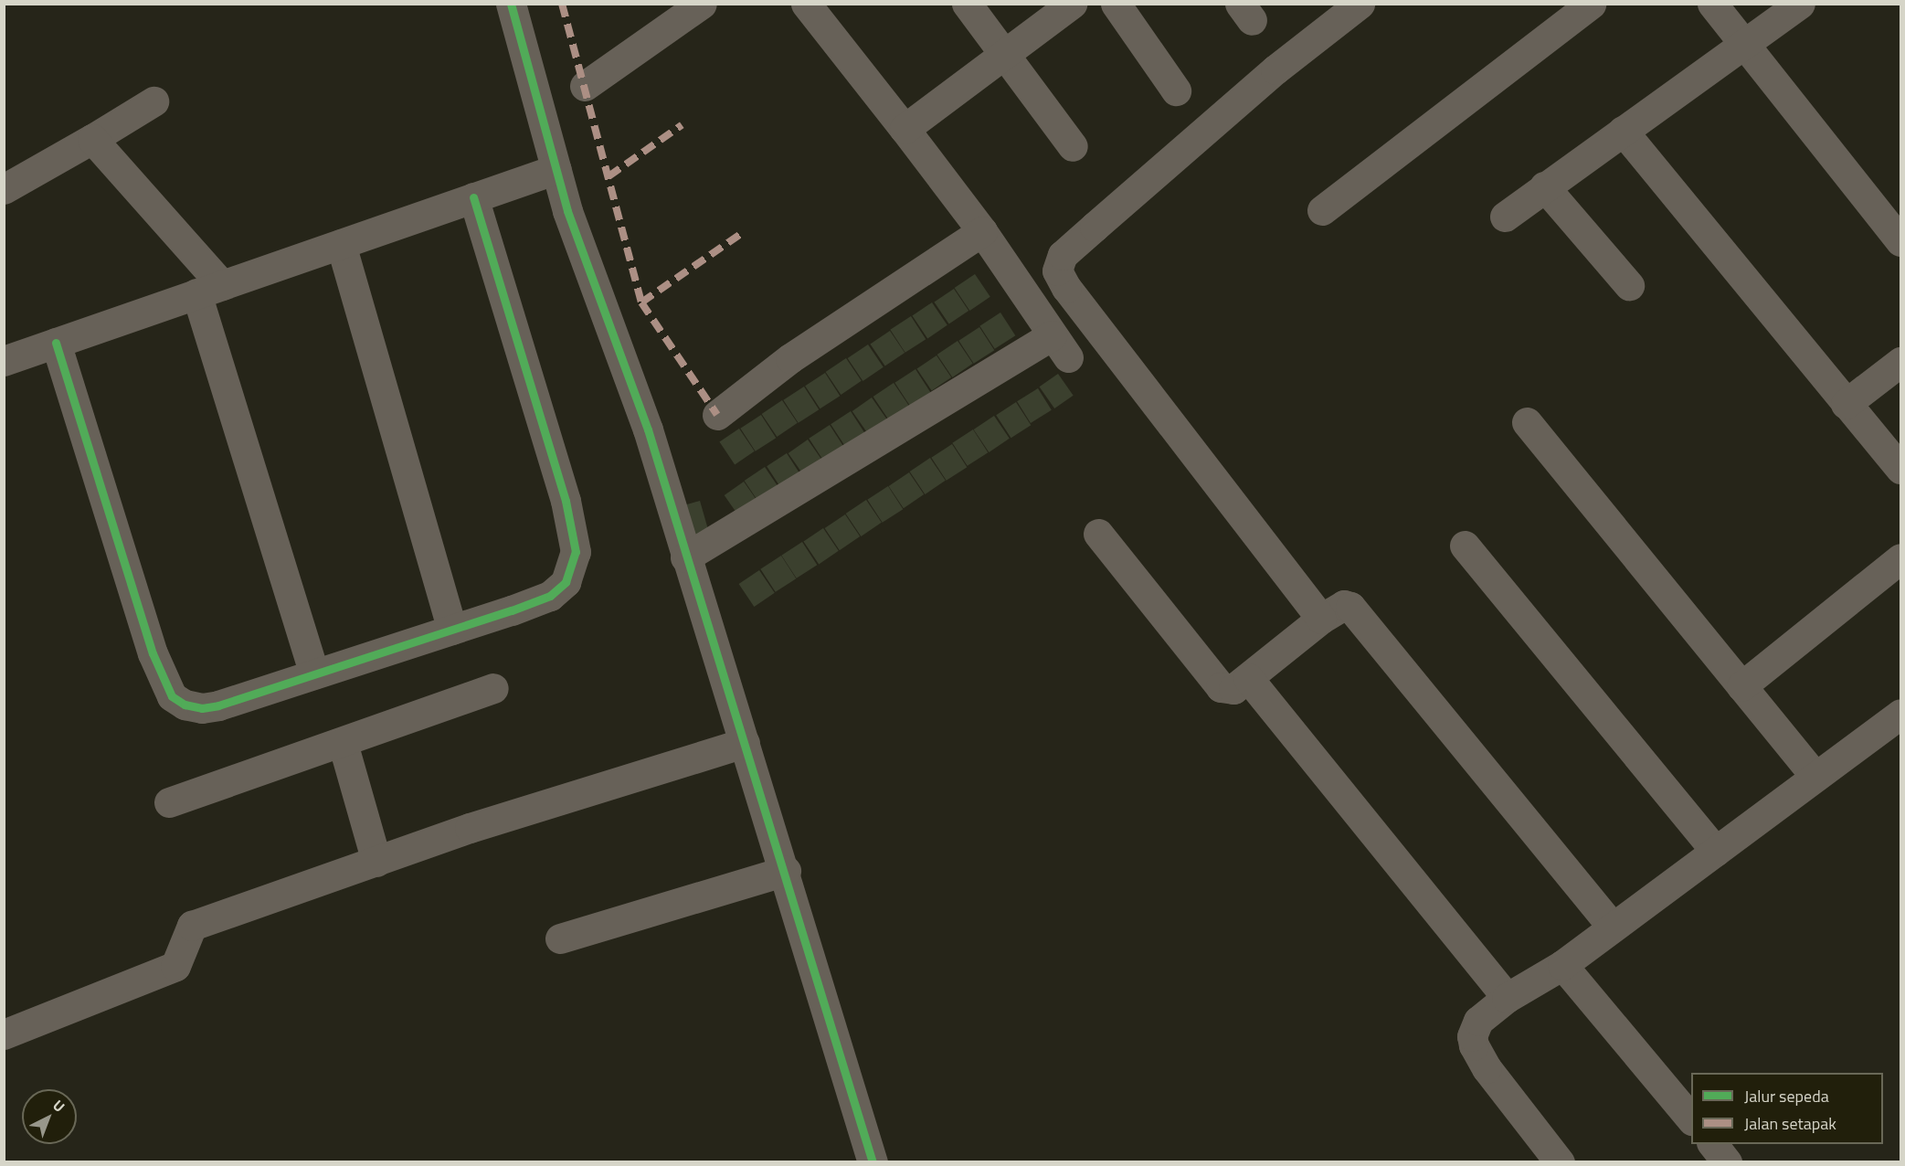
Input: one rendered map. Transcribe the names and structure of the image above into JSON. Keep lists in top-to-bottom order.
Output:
{
  "legend": ["Jalur sepeda", "Jalan setapak"],
  "north": "top right"
}
